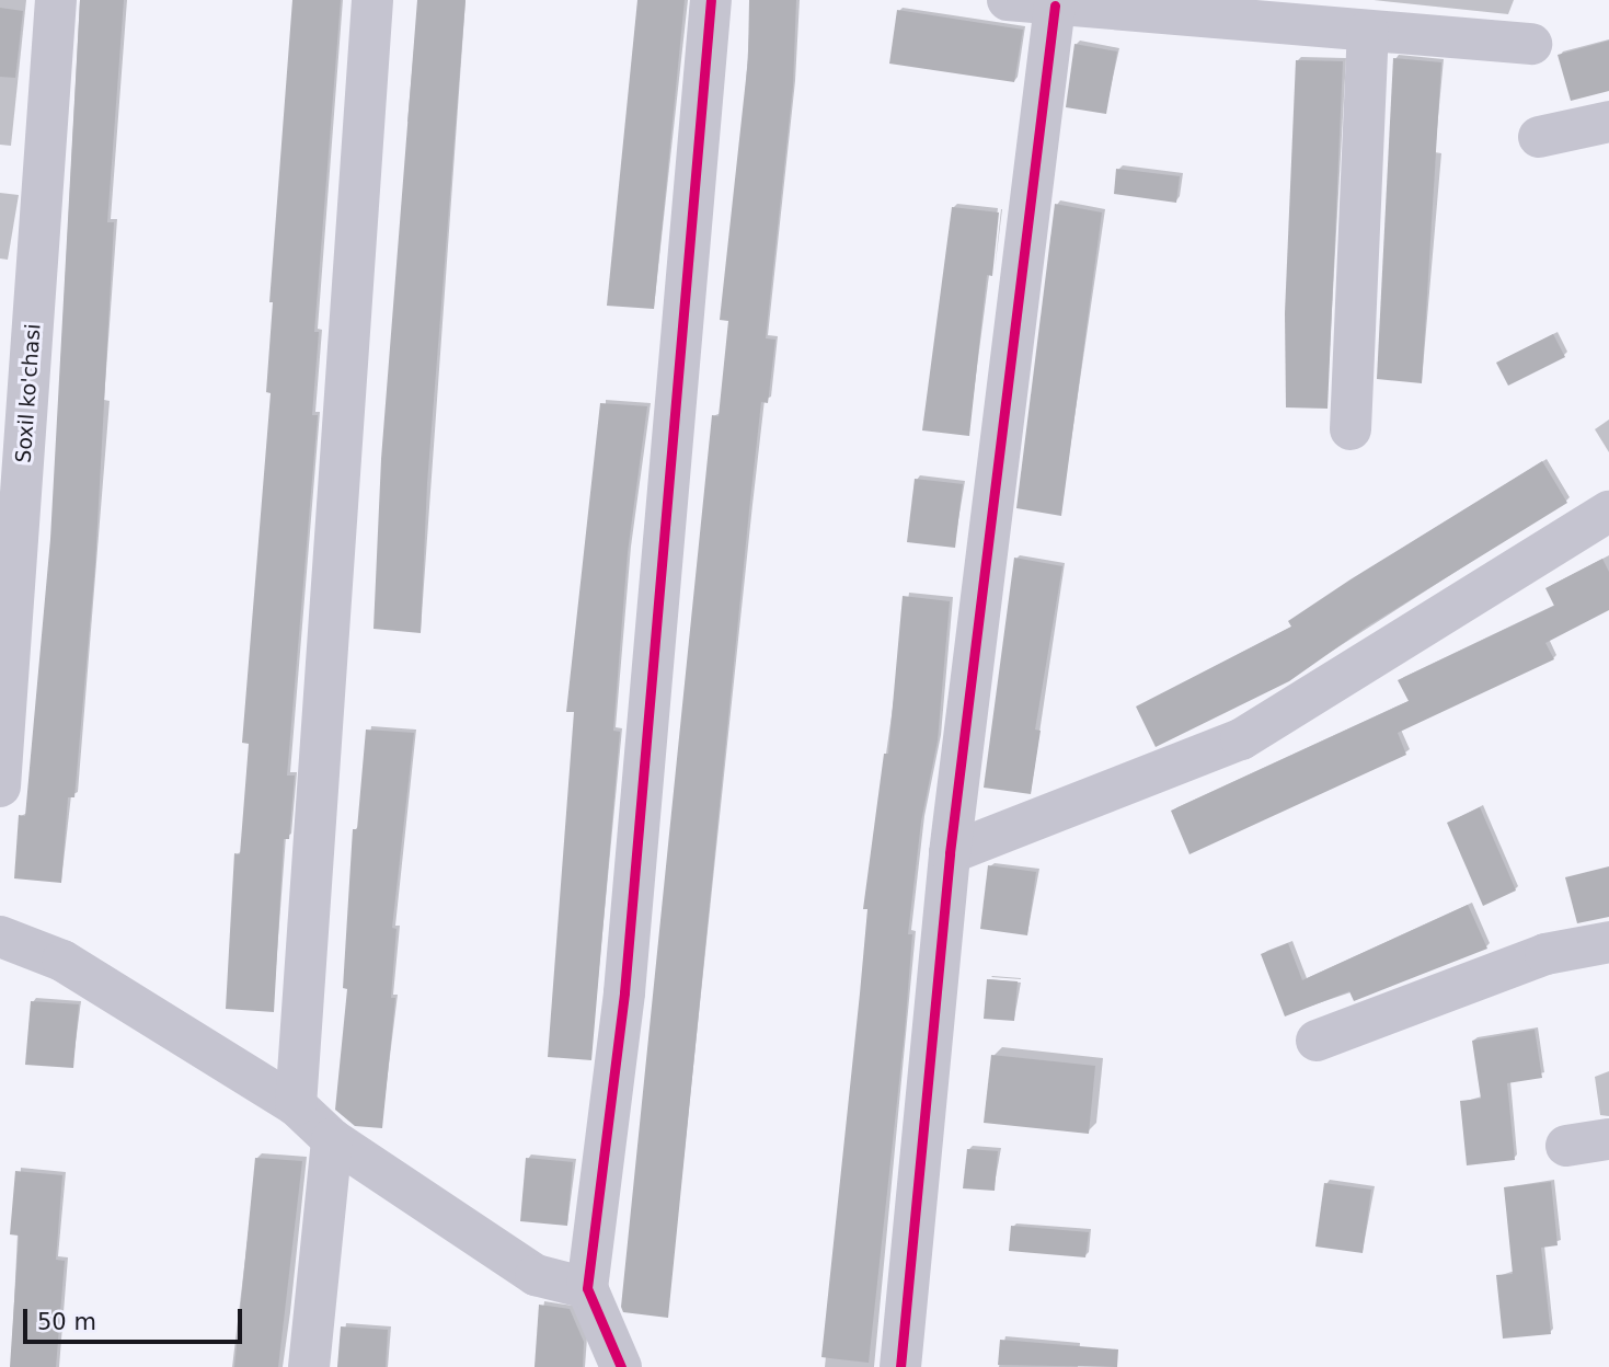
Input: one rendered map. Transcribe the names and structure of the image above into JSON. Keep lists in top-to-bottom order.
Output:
{
  "streets": {
    "street": ["Soxil ko'chasi"]
  },
  "scale_bar": "50 m"
}
